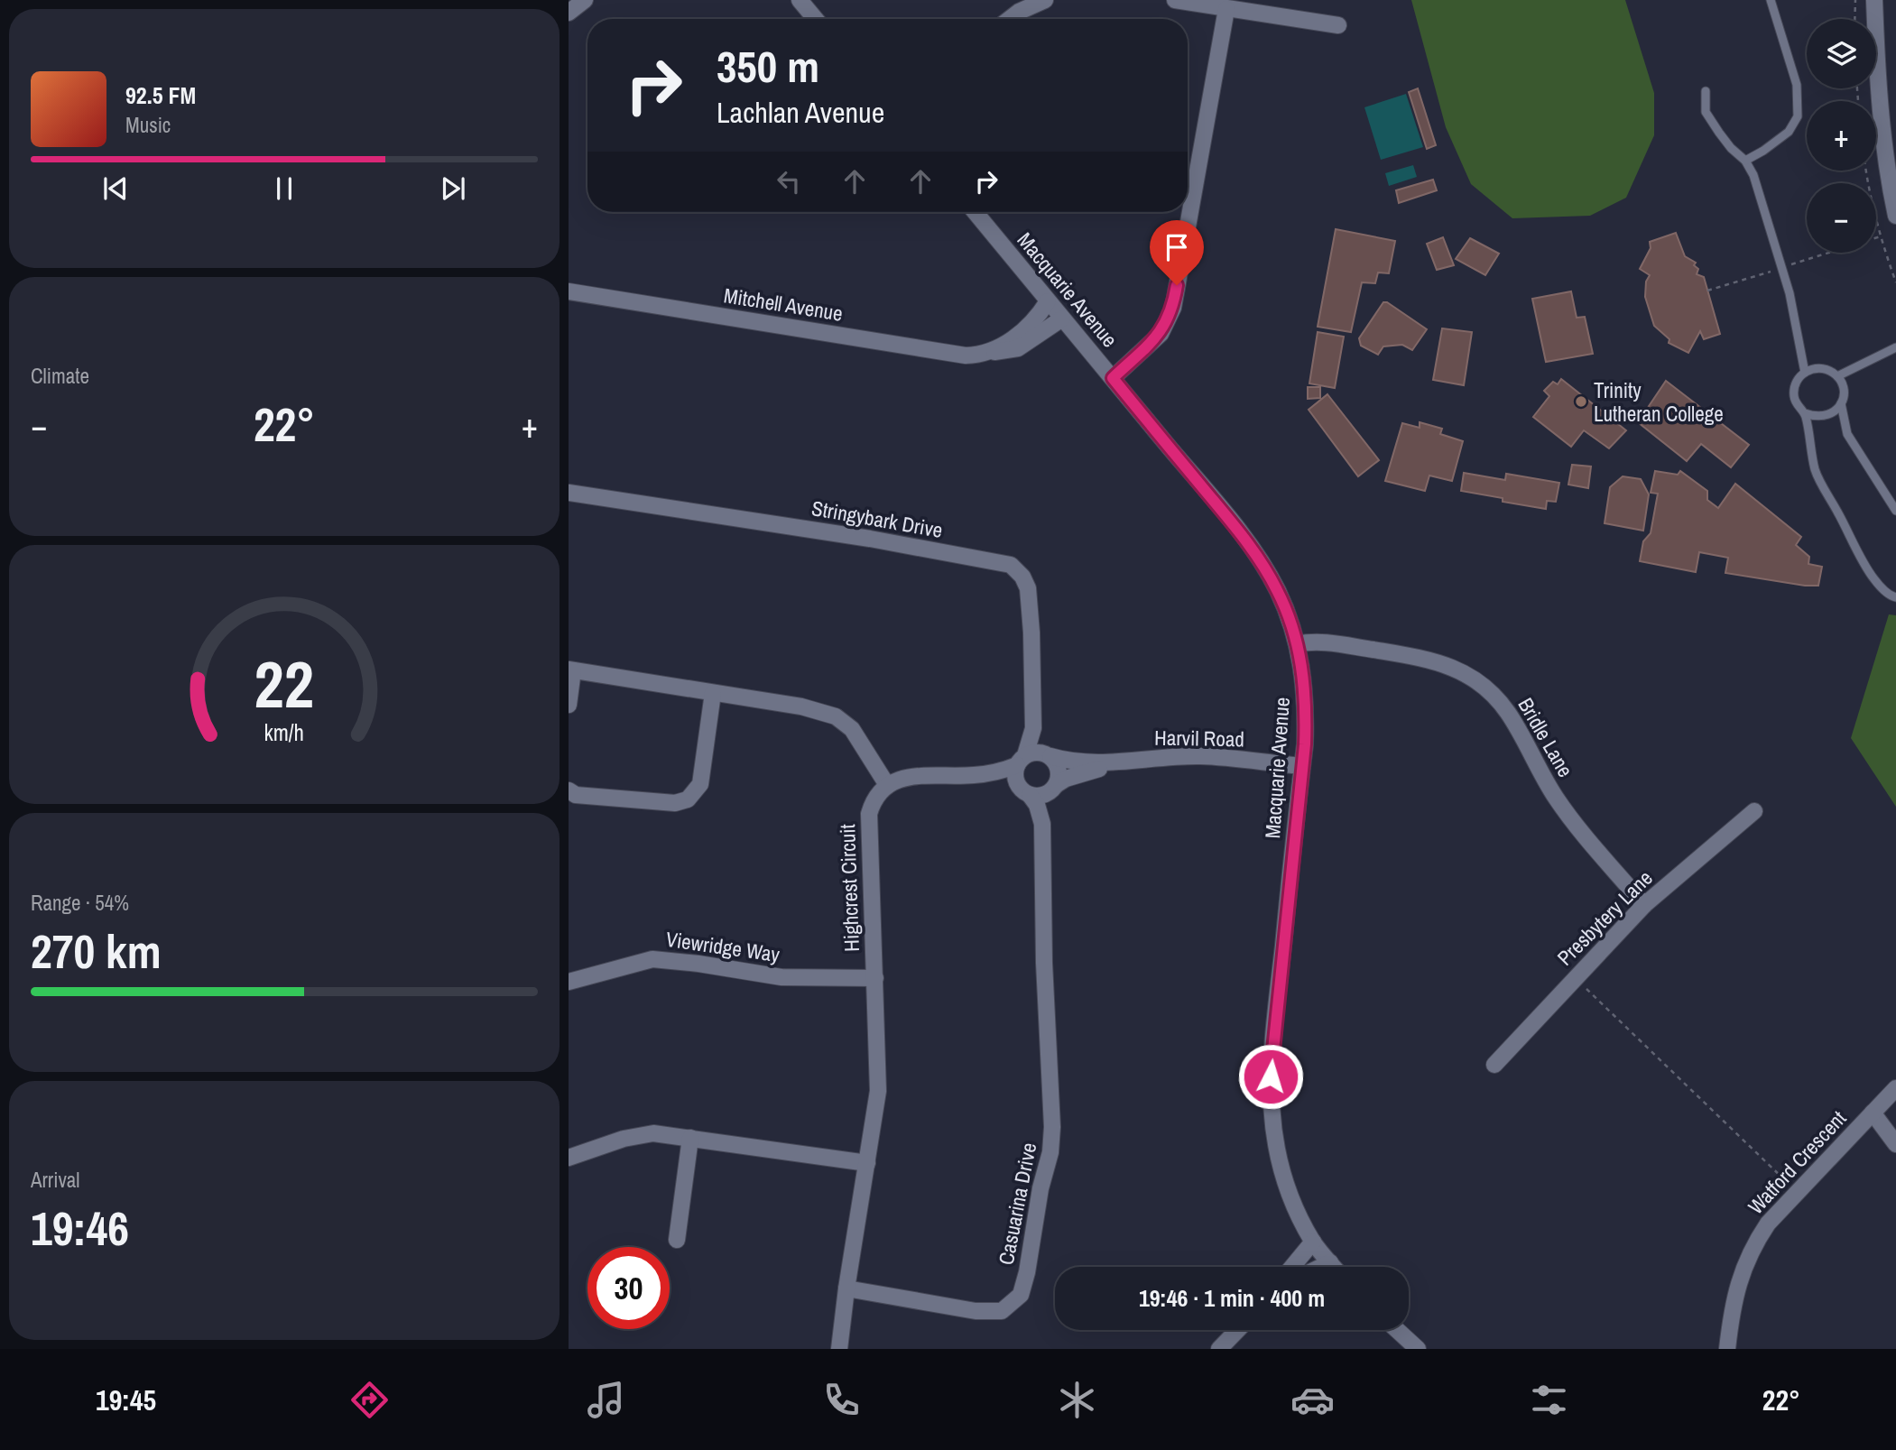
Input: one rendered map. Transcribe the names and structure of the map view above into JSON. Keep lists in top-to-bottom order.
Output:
{
  "streets": {
    "street": [
      "Macquarie Avenue",
      "Mitchell Avenue",
      "Stringybark Drive",
      "Bridle Lane",
      "Harvil Road",
      "Highcrest Circuit",
      "Presbytery Lane",
      "Viewridge Way",
      "Watford Crescent",
      "Casuarina Drive"
    ]
  },
  "crossings": [
    ["Macquarie Avenue", "Mitchell Avenue"],
    ["Macquarie Avenue", "Bridle Lane"],
    ["Macquarie Avenue", "Harvil Road"],
    ["Stringybark Drive", "Harvil Road"],
    ["Stringybark Drive", "Casuarina Drive"],
    ["Bridle Lane", "Presbytery Lane"],
    ["Harvil Road", "Casuarina Drive"],
    ["Highcrest Circuit", "Viewridge Way"],
    ["Highcrest Circuit", "Casuarina Drive"]
  ],
  "places": ["Trinity Lutheran College"],
  "page": {
    "map_buttons": ["+", "−"],
    "turn": ["350 m", "Lachlan Avenue"],
    "song": ["92.5 FM", "Music"],
    "tile": [
      "Climate",
      ["Range · 54%", "270 km"],
      ["Arrival", "19:46"]
    ],
    "heat": ["−", "22°", "+"],
    "limit": "30",
    "trip": "19:46 · 1 min · 400 m",
    "tabs": ["19:45", "22°"],
    "gauge": ["22", "km/h"]
  }
}
